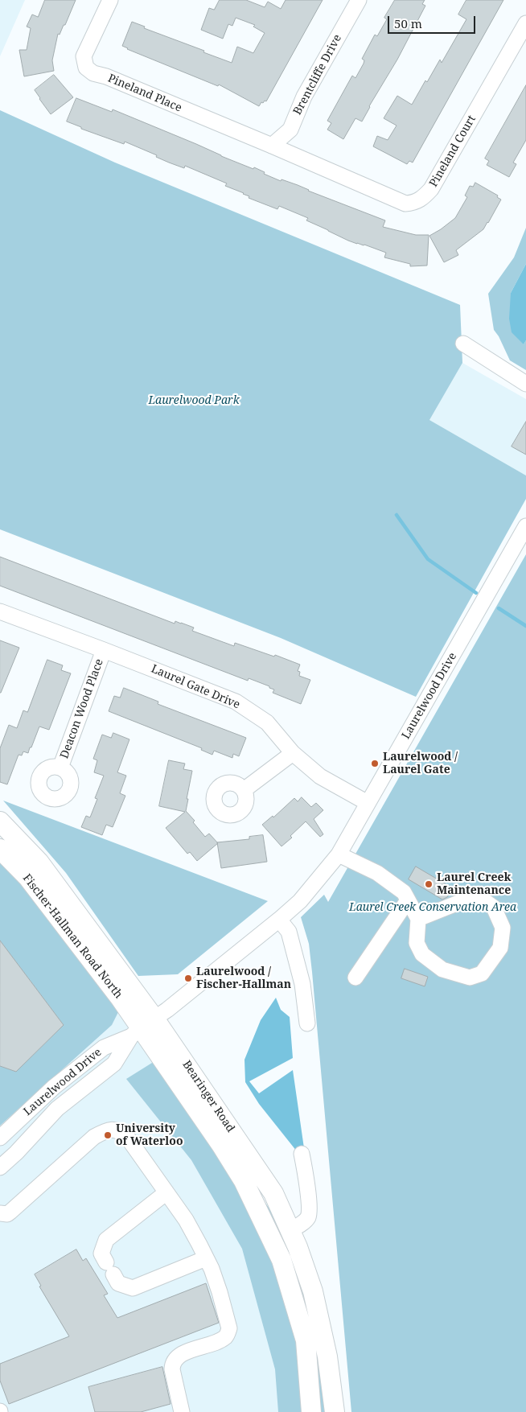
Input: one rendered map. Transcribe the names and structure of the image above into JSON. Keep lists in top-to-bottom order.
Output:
{
  "streets": {
    "main road": ["Fischer-Hallman Road North", "Bearinger Road"],
    "street": [
      "Brentcliffe Drive",
      "Pineland Place",
      "Pineland Court",
      "Laurel Gate Drive",
      "Laurelwood Drive",
      "Deacon Wood Place"
    ]
  },
  "crossings": [
    ["Brentcliffe Drive", "Pineland Place"],
    ["Brentcliffe Drive", "Pineland Court"],
    ["Pineland Place", "Pineland Court"],
    ["Laurel Gate Drive", "Laurelwood Drive"],
    ["Laurel Gate Drive", "Deacon Wood Place"],
    ["Laurelwood Drive", "Fischer-Hallman Road North"],
    ["Laurelwood Drive", "Bearinger Road"],
    ["Fischer-Hallman Road North", "Bearinger Road"]
  ],
  "parks": ["Laurelwood Park", "Laurel Creek Conservation Area"],
  "places": [
    "Laurelwood / Laurel Gate",
    "Laurel Creek Maintenance",
    "Laurelwood / Fischer-Hallman",
    "University of Waterloo"
  ],
  "scale_bar": "50 m"
}
